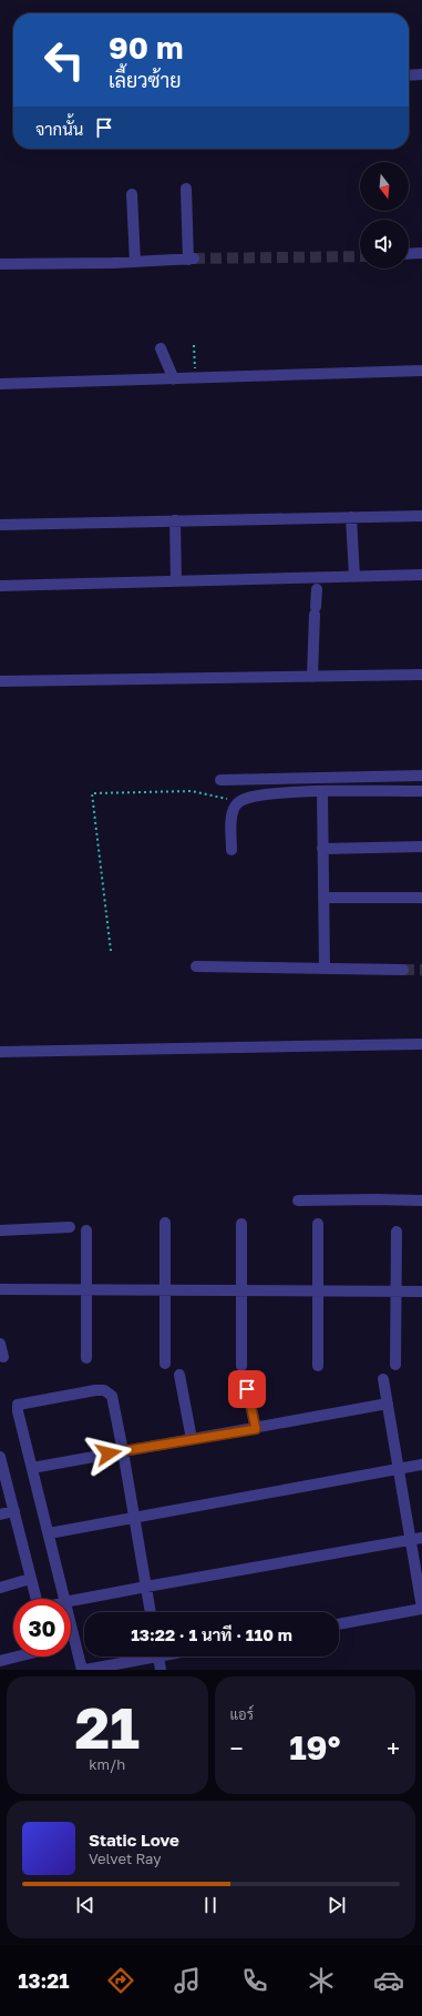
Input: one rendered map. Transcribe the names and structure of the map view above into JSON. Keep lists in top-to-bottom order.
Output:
{
  "north": "bottom",
  "page": {
    "turn": ["90 m", "เลี้ยวซ้าย"],
    "then": "จากนั้น",
    "limit": "30",
    "trip": "13:22 · 1 นาที · 110 m",
    "tile": [
      ["21", "km/h"],
      "แอร์"
    ],
    "heat": ["−", "19°", "+"],
    "song": ["Static Love", "Velvet Ray"],
    "tabs": "13:21"
  }
}
